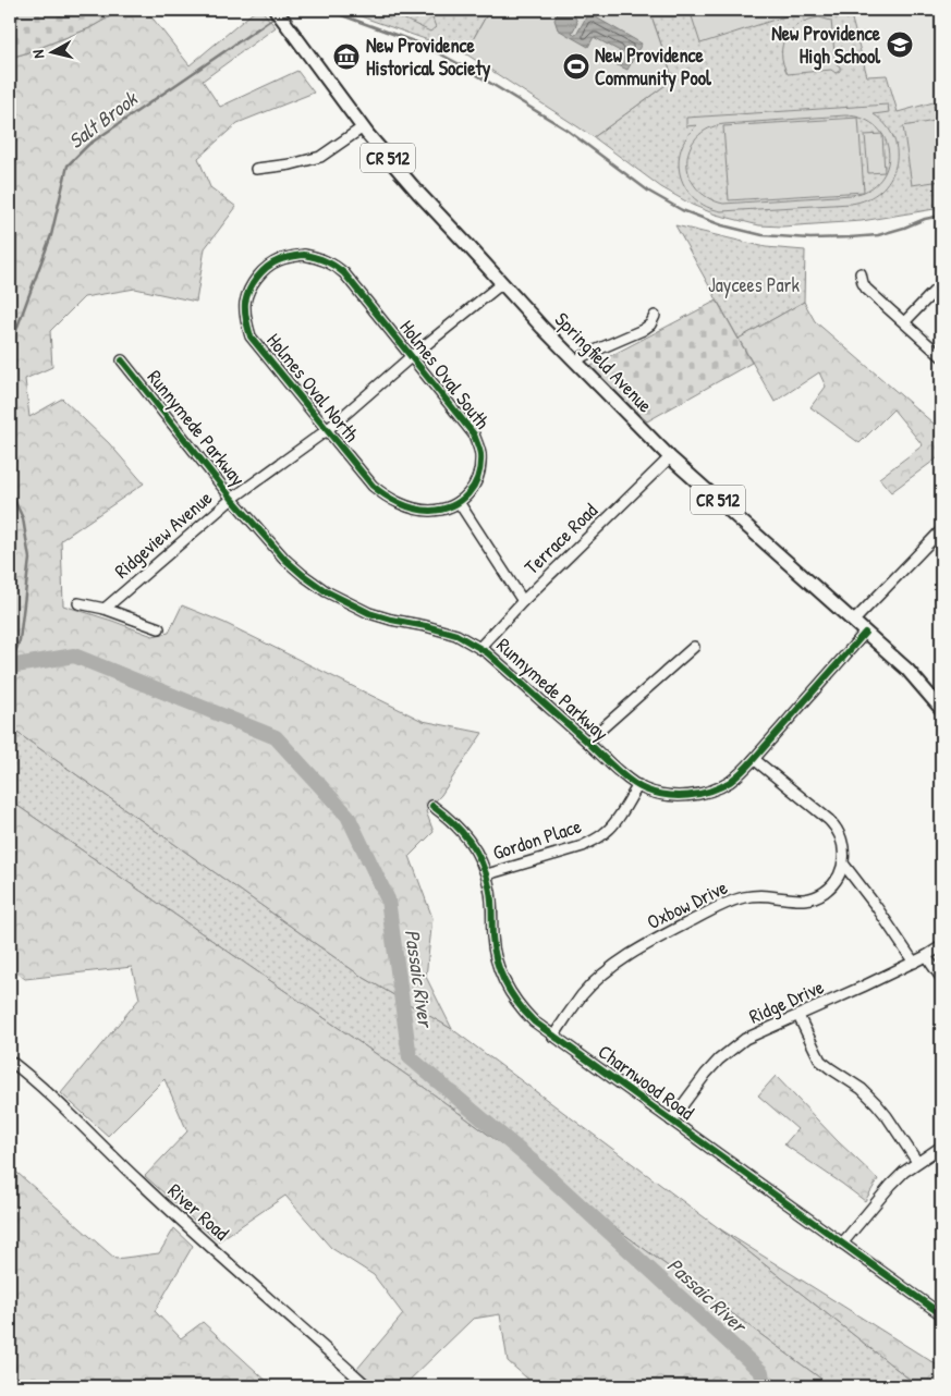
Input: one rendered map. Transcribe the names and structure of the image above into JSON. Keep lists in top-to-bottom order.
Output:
{
  "streets": {
    "main road": ["CR 512", "Springfield Avenue"],
    "street": [
      "Holmes Oval South",
      "Holmes Oval North",
      "Runnymede Parkway",
      "Ridgeview Avenue",
      "Terrace Road",
      "Gordon Place",
      "Oxbow Drive",
      "Ridge Drive",
      "Charnwood Road",
      "River Road"
    ]
  },
  "crossings": [
    ["Springfield Avenue", "Runnymede Parkway"],
    ["Springfield Avenue", "Ridgeview Avenue"],
    ["Springfield Avenue", "Terrace Road"],
    ["Holmes Oval South", "Holmes Oval North"],
    ["Holmes Oval South", "Ridgeview Avenue"],
    ["Holmes Oval North", "Ridgeview Avenue"],
    ["Runnymede Parkway", "Ridgeview Avenue"],
    ["Runnymede Parkway", "Terrace Road"],
    ["Runnymede Parkway", "Gordon Place"],
    ["Gordon Place", "Charnwood Road"],
    ["Oxbow Drive", "Charnwood Road"],
    ["Ridge Drive", "Charnwood Road"]
  ],
  "water": ["Salt Brook", "Passaic River"],
  "parks": ["Jaycees Park"],
  "places": {
    "school or university": ["New Providence High School"],
    "museum": ["New Providence Historical Society"],
    "sports": ["New Providence Community Pool"]
  },
  "north": "left"
}
